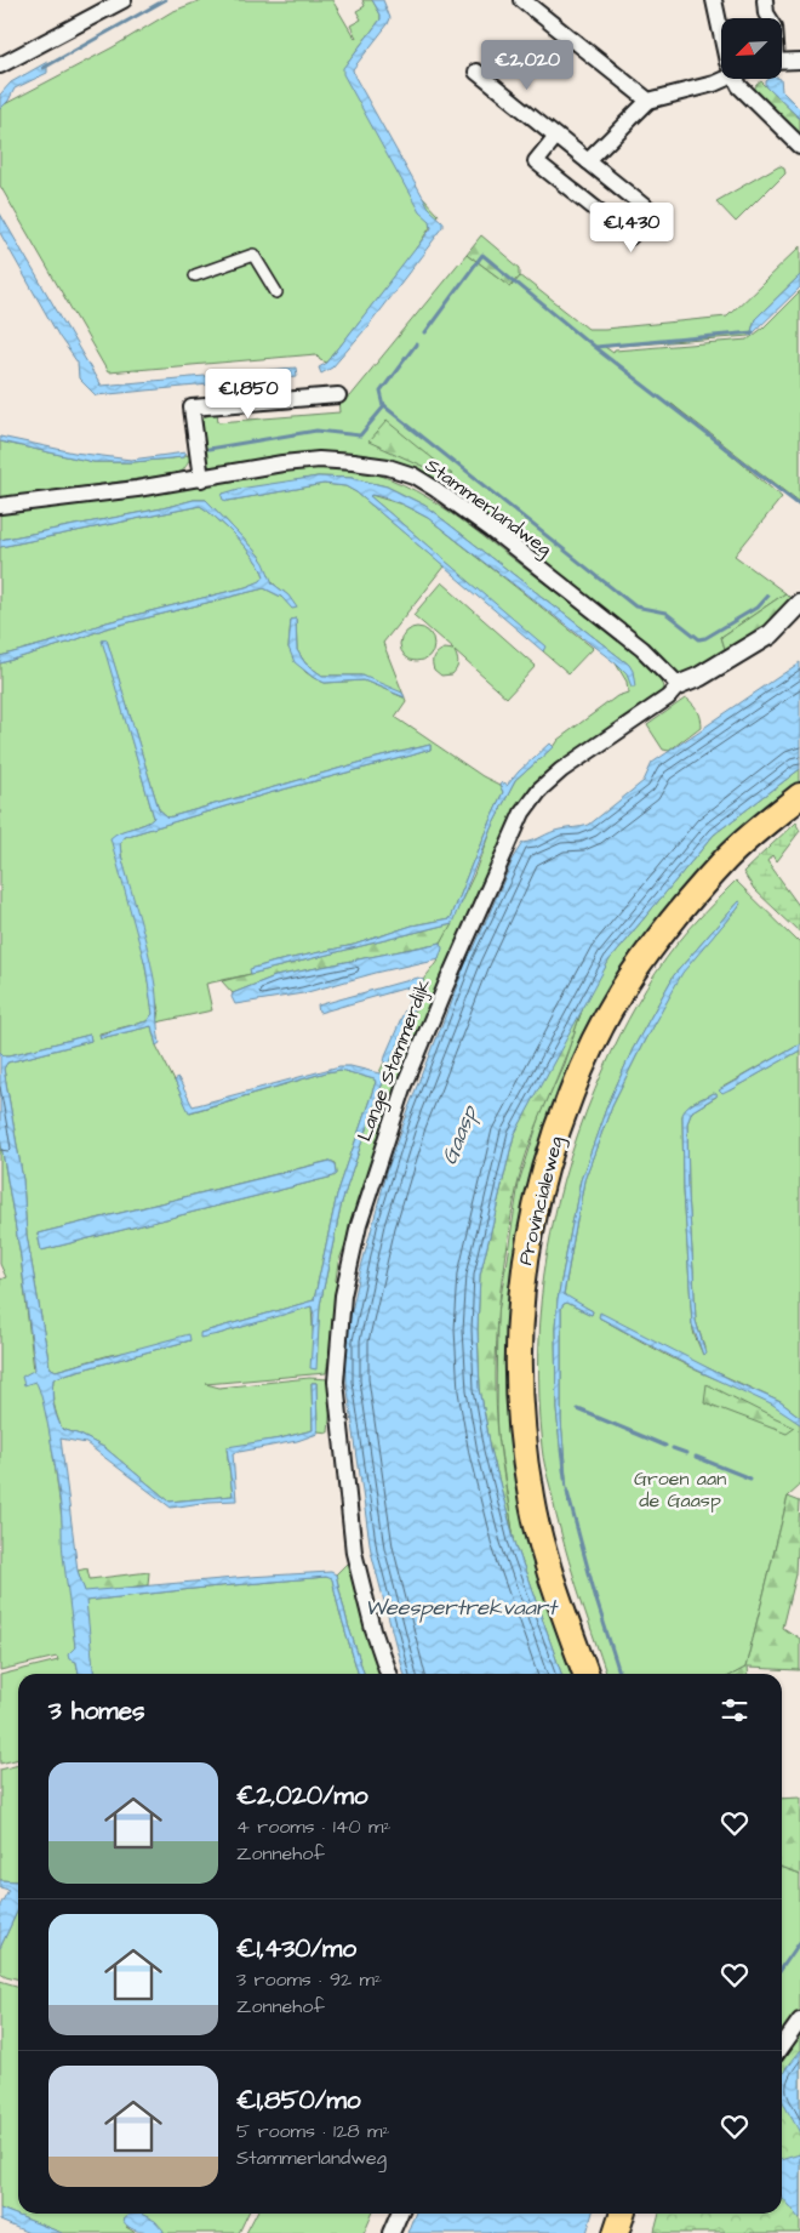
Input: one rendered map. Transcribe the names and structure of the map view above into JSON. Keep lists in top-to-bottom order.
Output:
{
  "streets": {
    "main road": ["Provincialeweg"],
    "street": ["Stammerlandweg", "Lange Stammerdijk"]
  },
  "crossings": [
    ["Stammerlandweg", "Lange Stammerdijk"]
  ],
  "water": ["Gaasp", "Weespertrekvaart"],
  "parks": ["Groen aan de Gaasp"],
  "north": "bottom left",
  "page": {
    "price": ["€2,020", "€1,430", "€1,850"],
    "heading": "3 homes",
    "list": [
      {
        "name": "€2,020/mo",
        "note": "4 rooms · 140 m² · Zonnehof"
      },
      {
        "name": "€1,430/mo",
        "note": "3 rooms · 92 m² · Zonnehof"
      },
      {
        "name": "€1,850/mo",
        "note": "5 rooms · 128 m² · Stammerlandweg"
      }
    ]
  }
}
